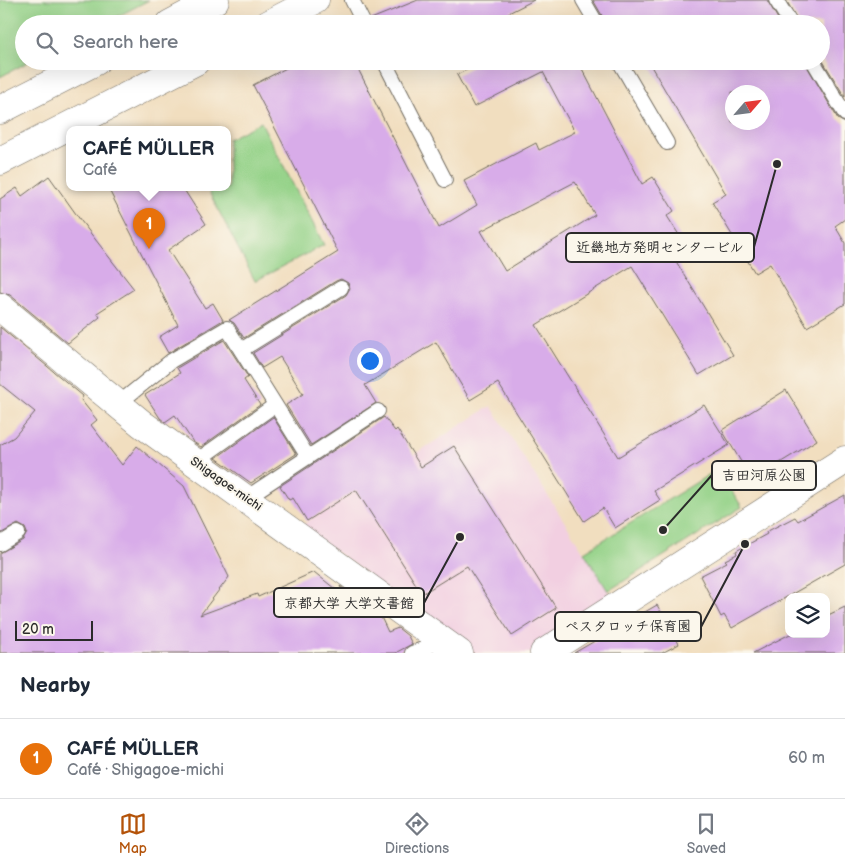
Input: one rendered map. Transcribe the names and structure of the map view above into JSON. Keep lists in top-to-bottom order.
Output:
{
  "streets": {
    "street": ["Shigagoe-michi"]
  },
  "places": [
    "近畿地方発明センタービル",
    "吉田河原公園",
    "京都大学 大学文書館",
    "ペスタロッチ保育園"
  ],
  "scale_bar": "20 m",
  "north": "top right",
  "page": {
    "search": "Search here",
    "popup": ["CAFÉ MÜLLER", "Café"],
    "pins": "1",
    "scale": "20 m",
    "heading": "Nearby",
    "list": [
      {
        "mark": "1",
        "name": "CAFÉ MÜLLER",
        "note": "Café · Shigagoe-michi",
        "value": "60 m"
      }
    ],
    "nav": ["Map", "Directions", "Saved"]
  }
}
